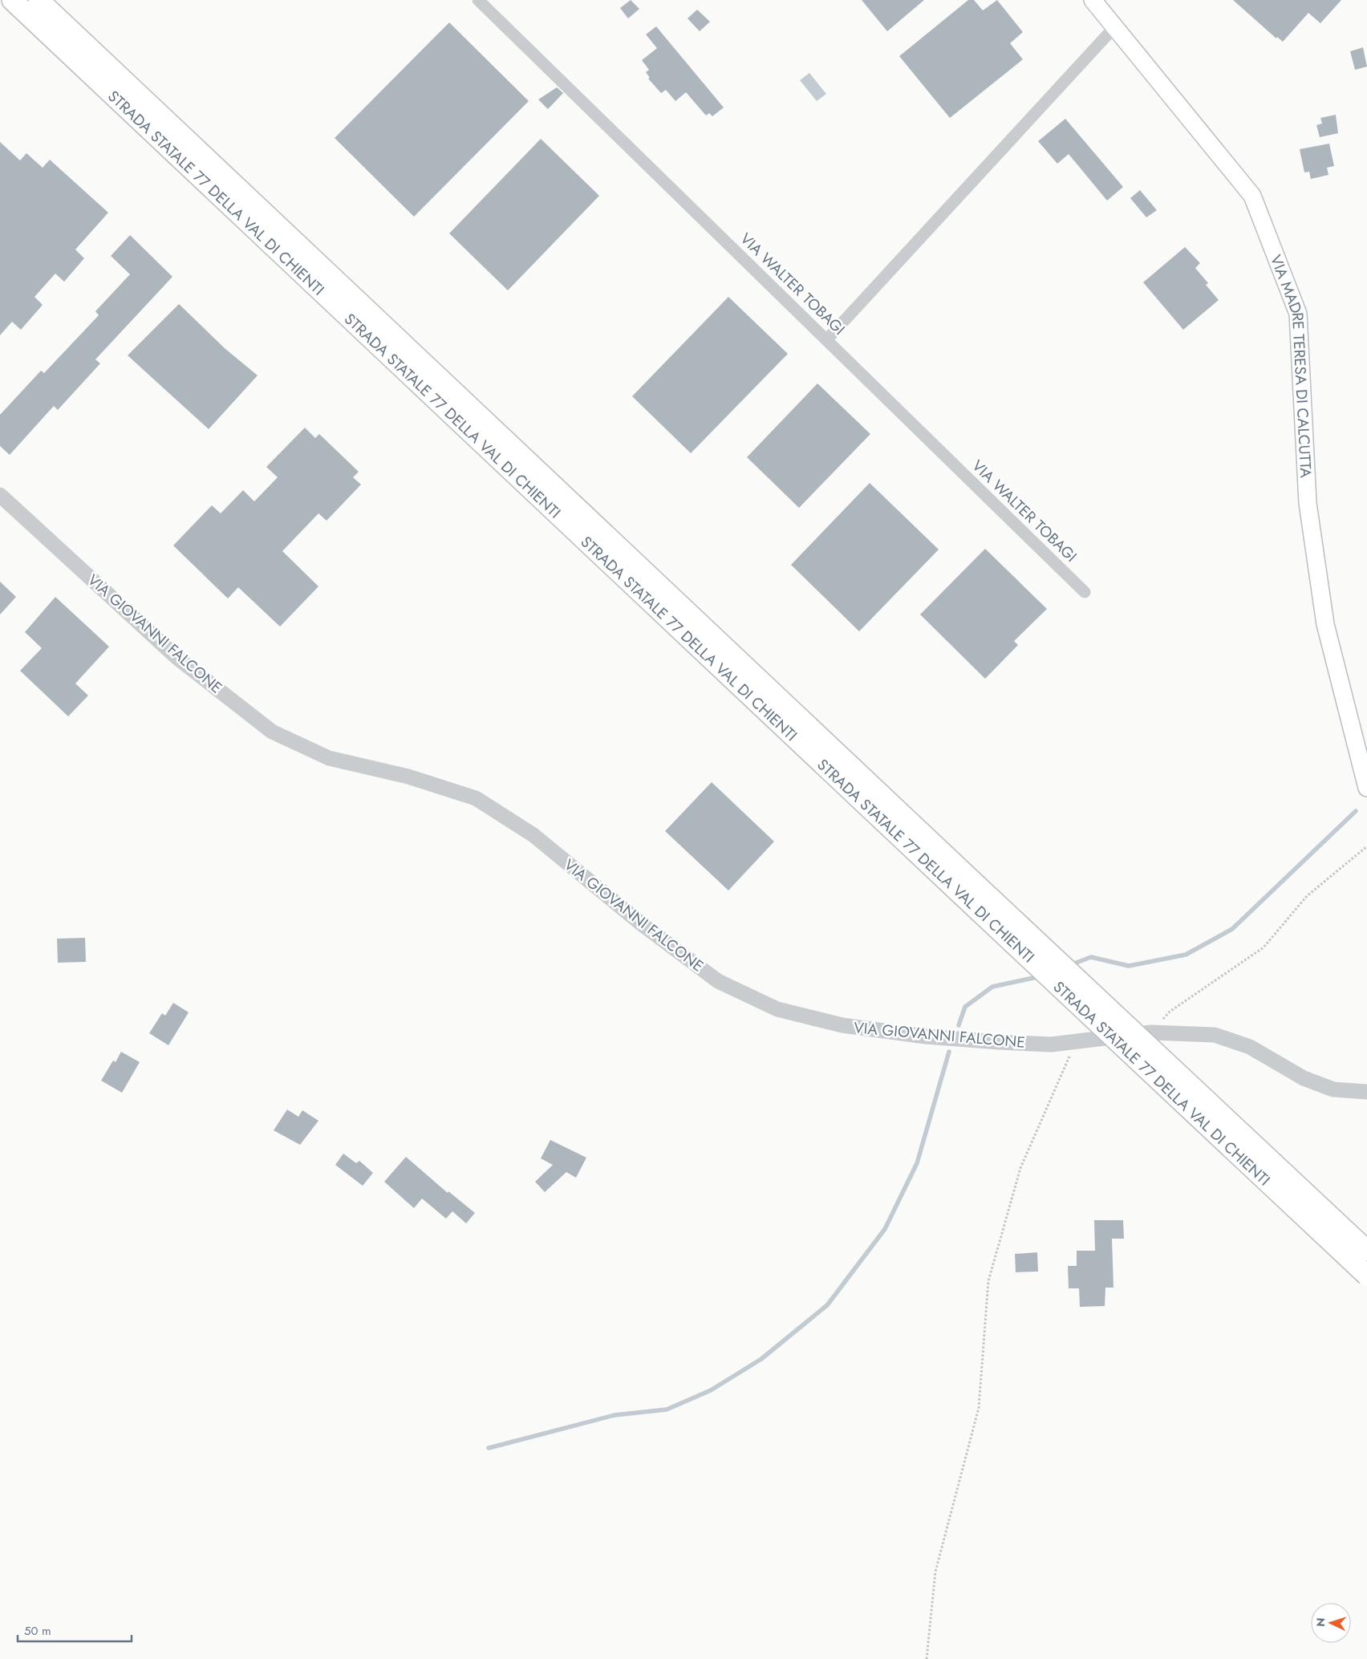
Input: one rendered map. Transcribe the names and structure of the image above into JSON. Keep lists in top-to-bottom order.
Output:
{
  "streets": {
    "highway": ["STRADA STATALE 77 DELLA VAL DI CHIENTI"],
    "main road": ["VIA MADRE TERESA DI CALCUTTA"],
    "street": ["VIA WALTER TOBAGI", "VIA GIOVANNI FALCONE"]
  },
  "scale_bar": "50 m",
  "north": "left"
}
